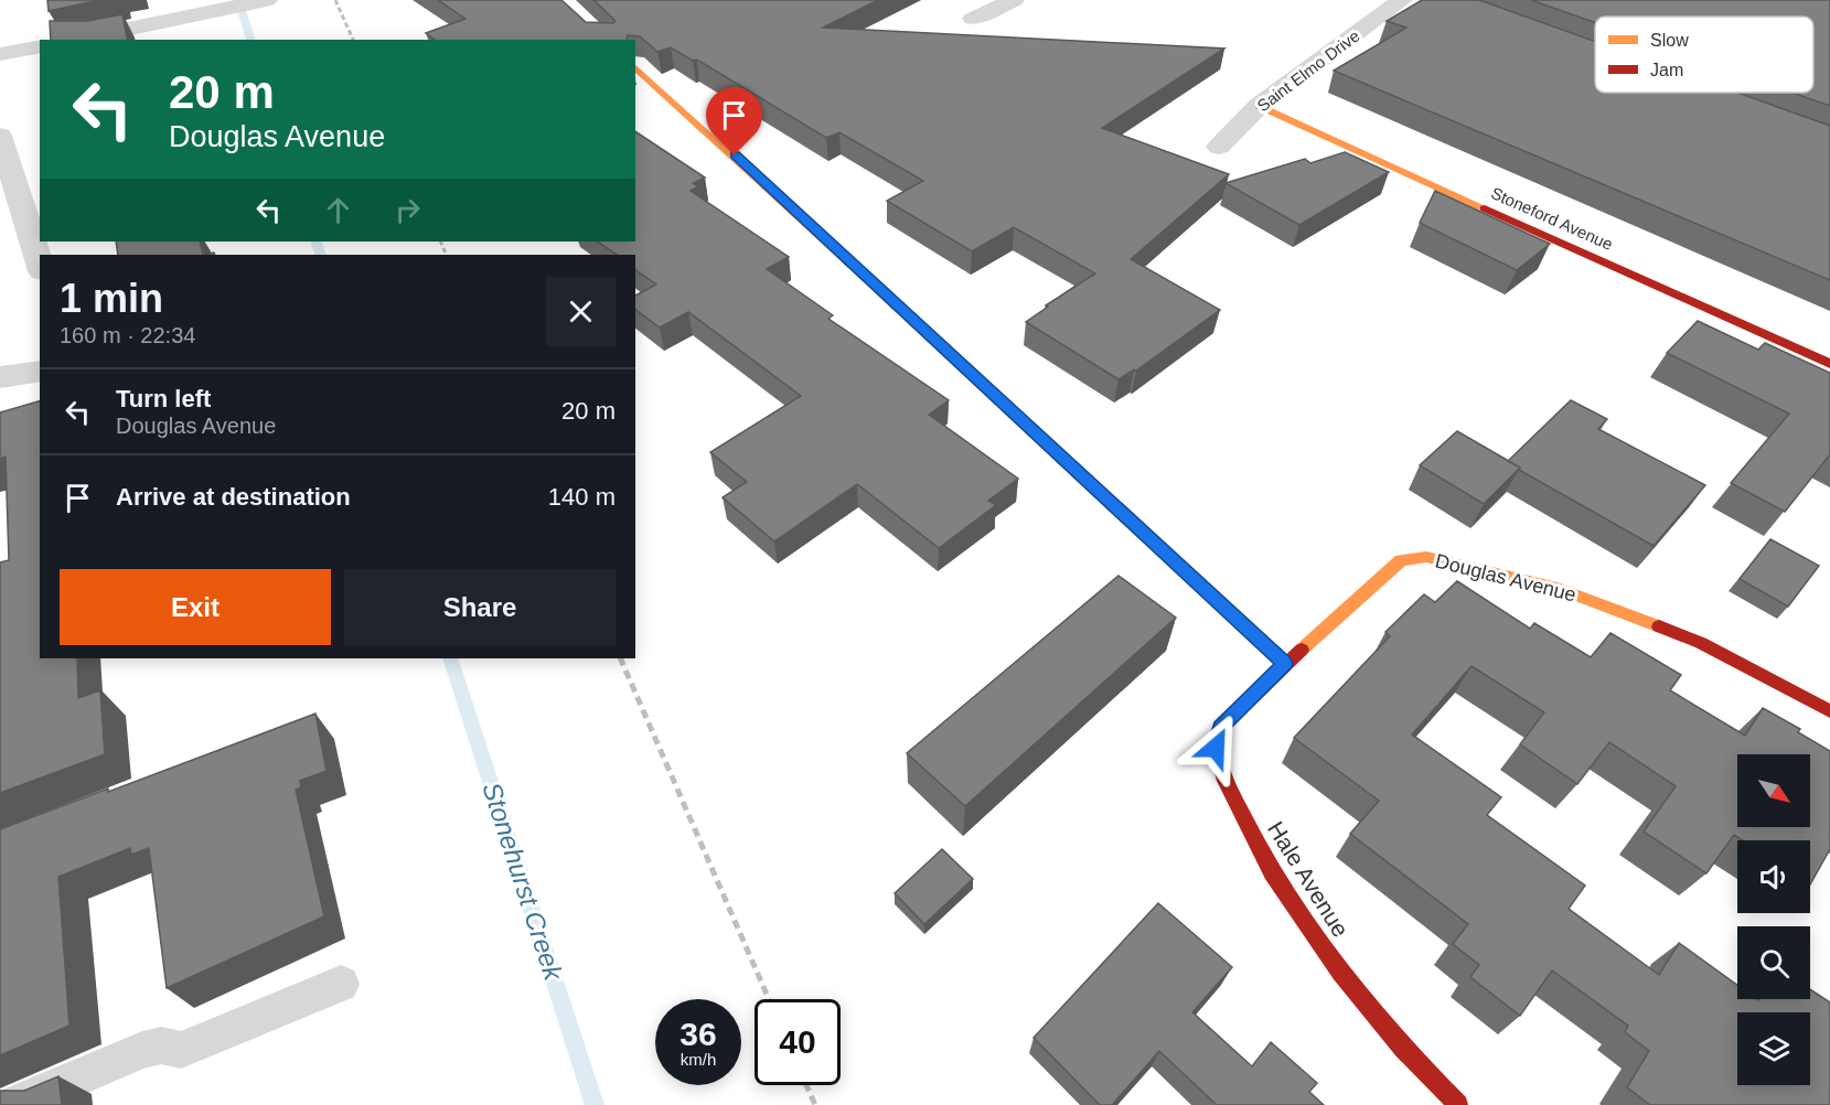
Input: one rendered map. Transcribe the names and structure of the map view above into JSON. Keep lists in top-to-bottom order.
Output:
{
  "streets": {
    "street": [
      "Saint Elmo Drive",
      "Stoneford Avenue",
      "Douglas Avenue",
      "Hale Avenue"
    ]
  },
  "crossings": [
    ["Saint Elmo Drive", "Stoneford Avenue"],
    ["Douglas Avenue", "Hale Avenue"]
  ],
  "water": ["Stonehurst Creek"],
  "legend": ["Slow", "Jam"],
  "north": "bottom right",
  "page": {
    "turn": ["20 m", "Douglas Avenue"],
    "heading": ["1 min", "160 m · 22:34"],
    "list": [
      {
        "name": "Turn left",
        "note": "Douglas Avenue",
        "value": "20 m"
      },
      {
        "name": "Arrive at destination",
        "value": "140 m"
      }
    ],
    "buttons": ["Exit", "Share"],
    "speed": "36 km/h",
    "limit": "40"
  }
}
